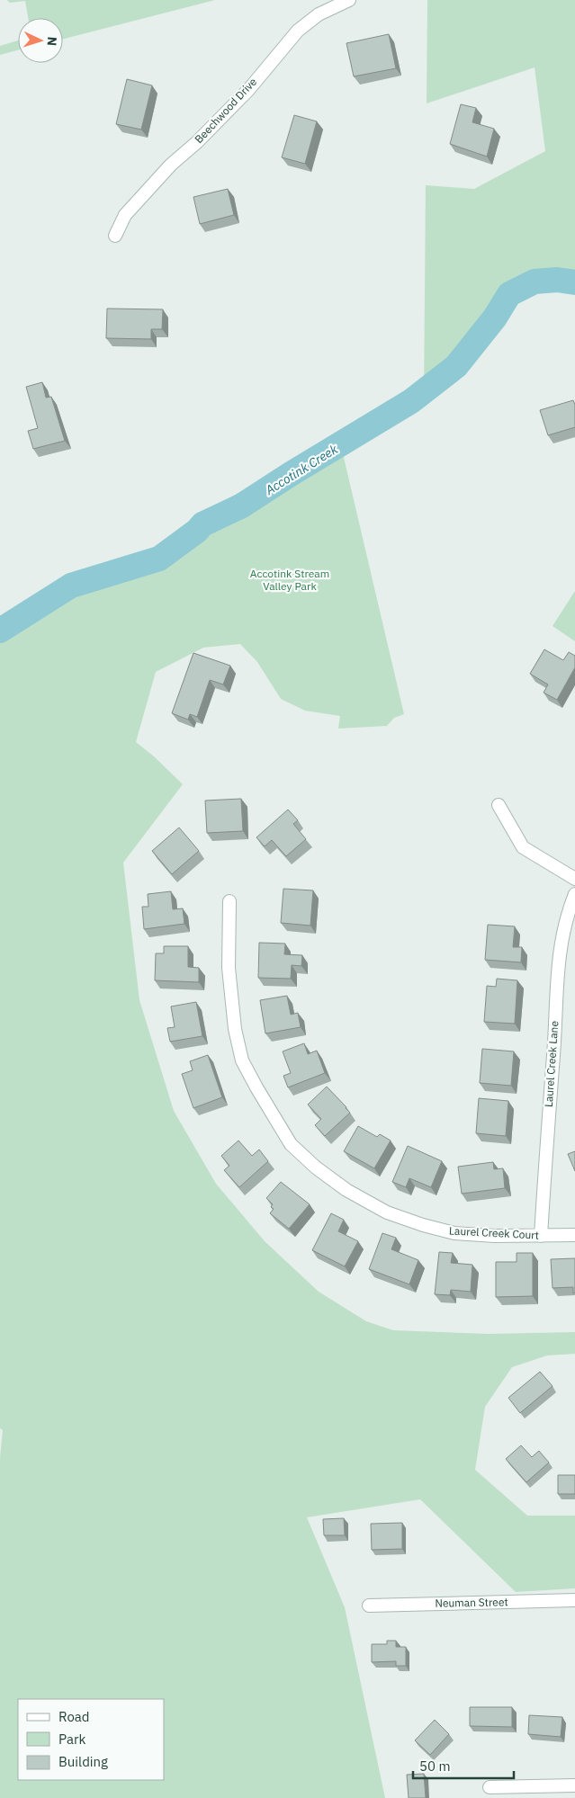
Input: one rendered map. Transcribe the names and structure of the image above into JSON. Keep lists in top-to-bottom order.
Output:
{
  "streets": {
    "street": [
      "Beechwood Drive",
      "Laurel Creek Lane",
      "Laurel Creek Court",
      "Neuman Street"
    ]
  },
  "crossings": [
    ["Laurel Creek Lane", "Laurel Creek Court"]
  ],
  "water": ["Accotink Creek"],
  "parks": ["Accotink Stream Valley Park"],
  "legend": ["Road", "Park", "Building"],
  "scale_bar": "50 m",
  "north": "right"
}
